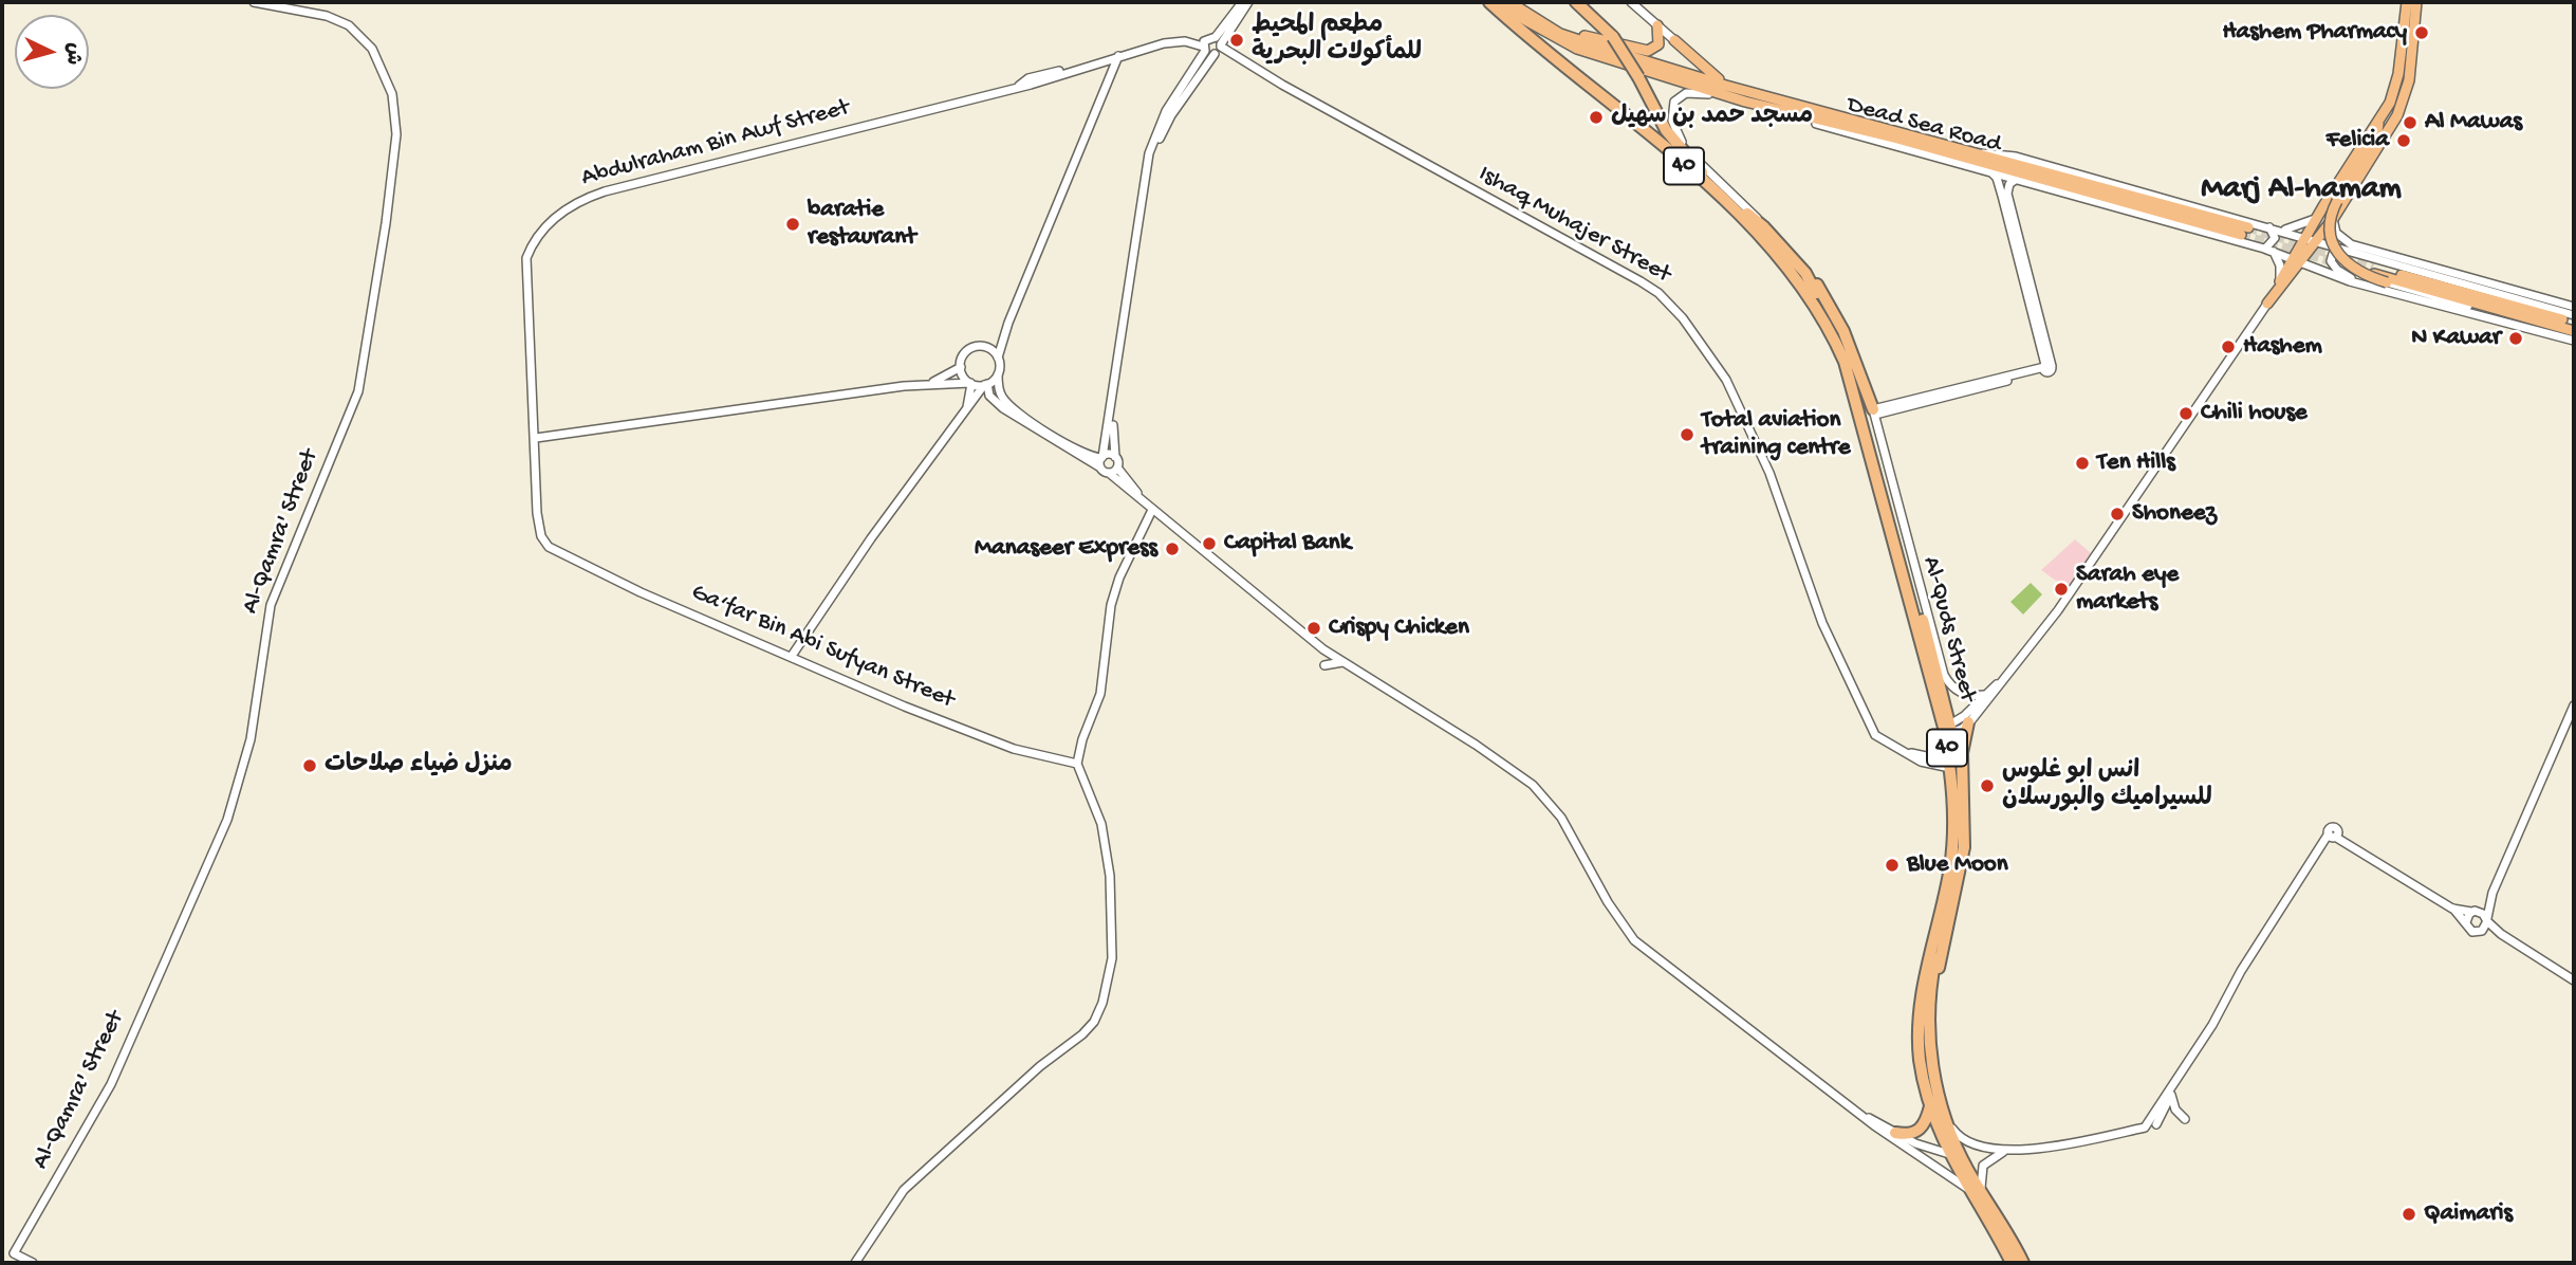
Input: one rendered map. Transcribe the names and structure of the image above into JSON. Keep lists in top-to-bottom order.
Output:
{
  "streets": {
    "highway": ["40", "Al-Quds Street"],
    "main road": ["Dead Sea Road"],
    "street": [
      "Abdulraham Bin Awf Street",
      "Ishaq Muhajer Street",
      "Al-Qamra' Street",
      "Ga‘far Bin Abi Sufyan Street"
    ]
  },
  "crossings": [
    ["Dead Sea Road", "40"],
    ["Abdulraham Bin Awf Street", "Ishaq Muhajer Street"],
    ["Abdulraham Bin Awf Street", "Ga‘far Bin Abi Sufyan Street"],
    ["40", "Al-Quds Street"],
    ["Ishaq Muhajer Street", "Al-Quds Street"]
  ],
  "districts": ["Marj Al-hamam"],
  "places": [
    "Hashem Pharmacy",
    "مطعم المحيط للمأكولات البحرية",
    "مسجد حمد بن سهيل",
    "Al Mawas",
    "Felicia",
    "baratie restaurant",
    "N Kawar",
    "Hashem",
    "Chili house",
    "Total aviation training centre",
    "Ten Hills",
    "Shoneez",
    "Capital Bank",
    "Manaseer Express",
    "Sarah eye markets",
    "Crispy Chicken",
    "منزل ضياء صلاحات",
    "انس ابو غلوس للسيراميك والبورسلان",
    "Blue Moon",
    "Qaimaris"
  ],
  "north": "right"
}
